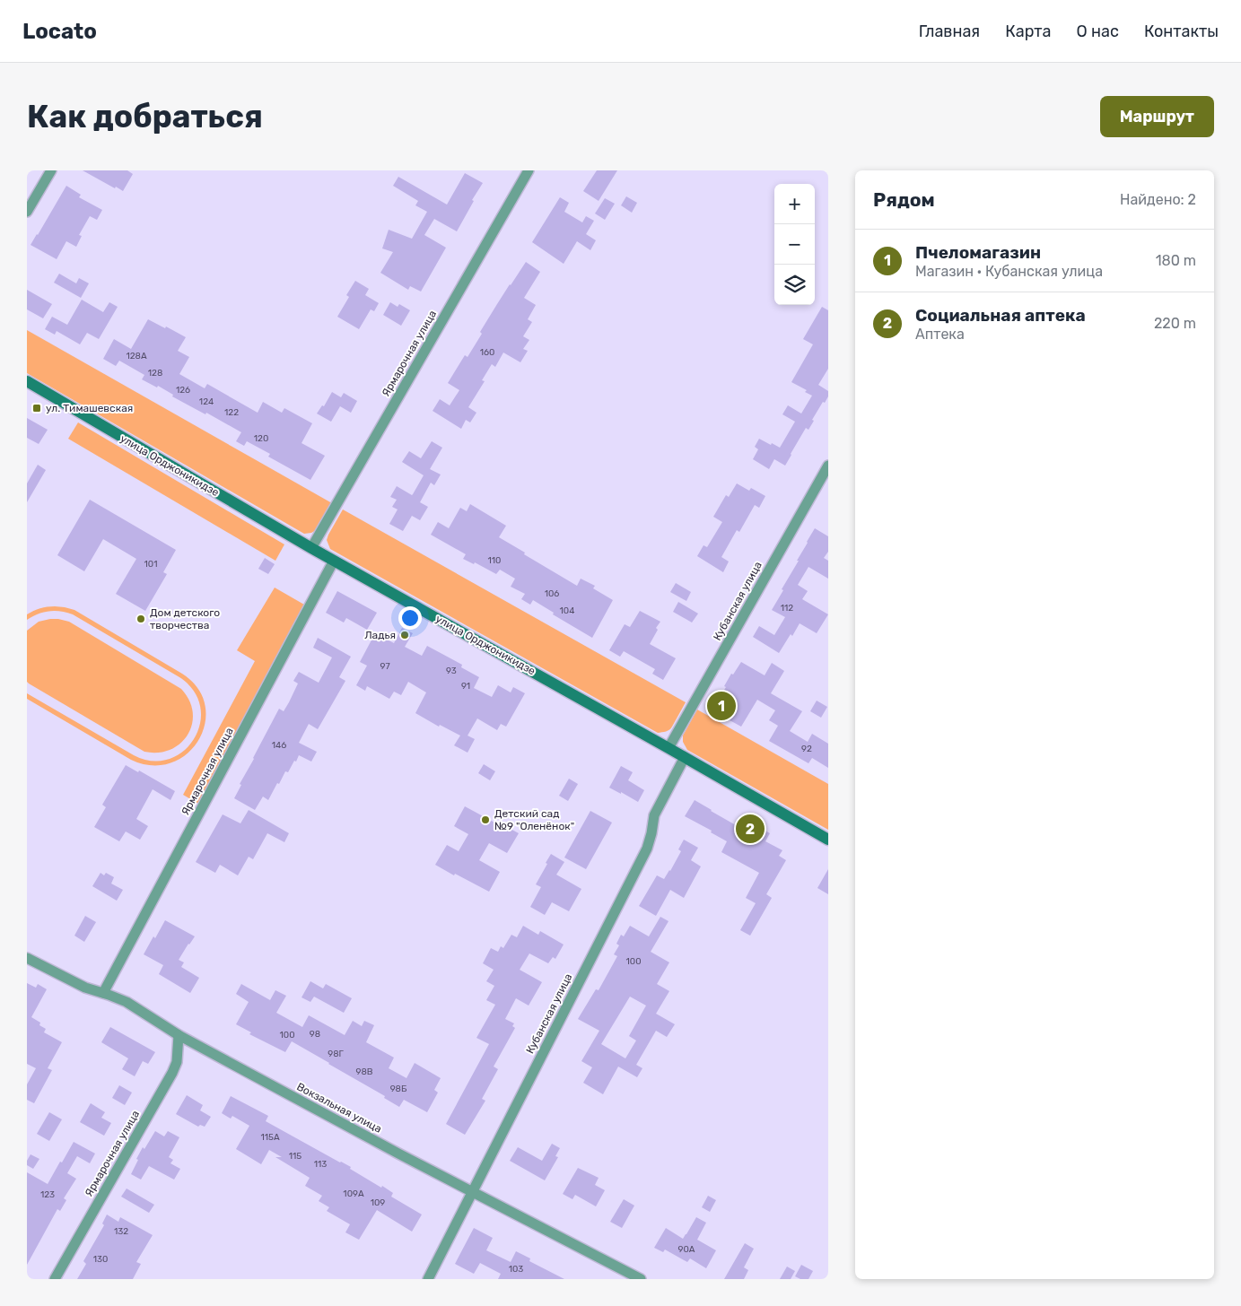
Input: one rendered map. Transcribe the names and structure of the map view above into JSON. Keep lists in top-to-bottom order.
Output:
{
  "streets": {
    "main road": ["улица Орджоникидзе"],
    "street": ["Ярмарочная улица", "Кубанская улица", "Вокзальная улица"]
  },
  "crossings": [
    ["Ярмарочная улица", "улица Орджоникидзе"],
    ["Ярмарочная улица", "Вокзальная улица"],
    ["улица Орджоникидзе", "Кубанская улица"],
    ["Кубанская улица", "Вокзальная улица"]
  ],
  "places": {
    "transit": ["ул. Тимашевская"],
    "other": ["Дом детского творчества", "Ладья", "Детский сад №9 \"Оленёнок\""]
  },
  "house_numbers": [
    "160",
    "128А",
    "128",
    "126",
    "124",
    "122",
    "120",
    "110",
    "101",
    "106",
    "112",
    "104",
    "97",
    "93",
    "91",
    "146",
    "92",
    "100",
    "98",
    "100",
    "98Г",
    "98В",
    "98Б",
    "115А",
    "115",
    "113",
    "109А",
    "123",
    "109",
    "132",
    "90А",
    "130",
    "103"
  ],
  "page": {
    "header": "Locato",
    "nav": [
      "Главная",
      "Карта",
      "О нас",
      "Контакты"
    ],
    "buttons": "Маршрут",
    "title": "Как добраться",
    "heading": ["Рядом", "Найдено: 2"],
    "map_buttons": ["+", "−"],
    "list": [
      {
        "mark": "1",
        "name": "Пчеломагазин",
        "note": "Магазин · Кубанская улица",
        "value": "180 m"
      },
      {
        "mark": "2",
        "name": "Социальная аптека",
        "note": "Аптека",
        "value": "220 m"
      }
    ],
    "pins": ["1", "2"]
  }
}
